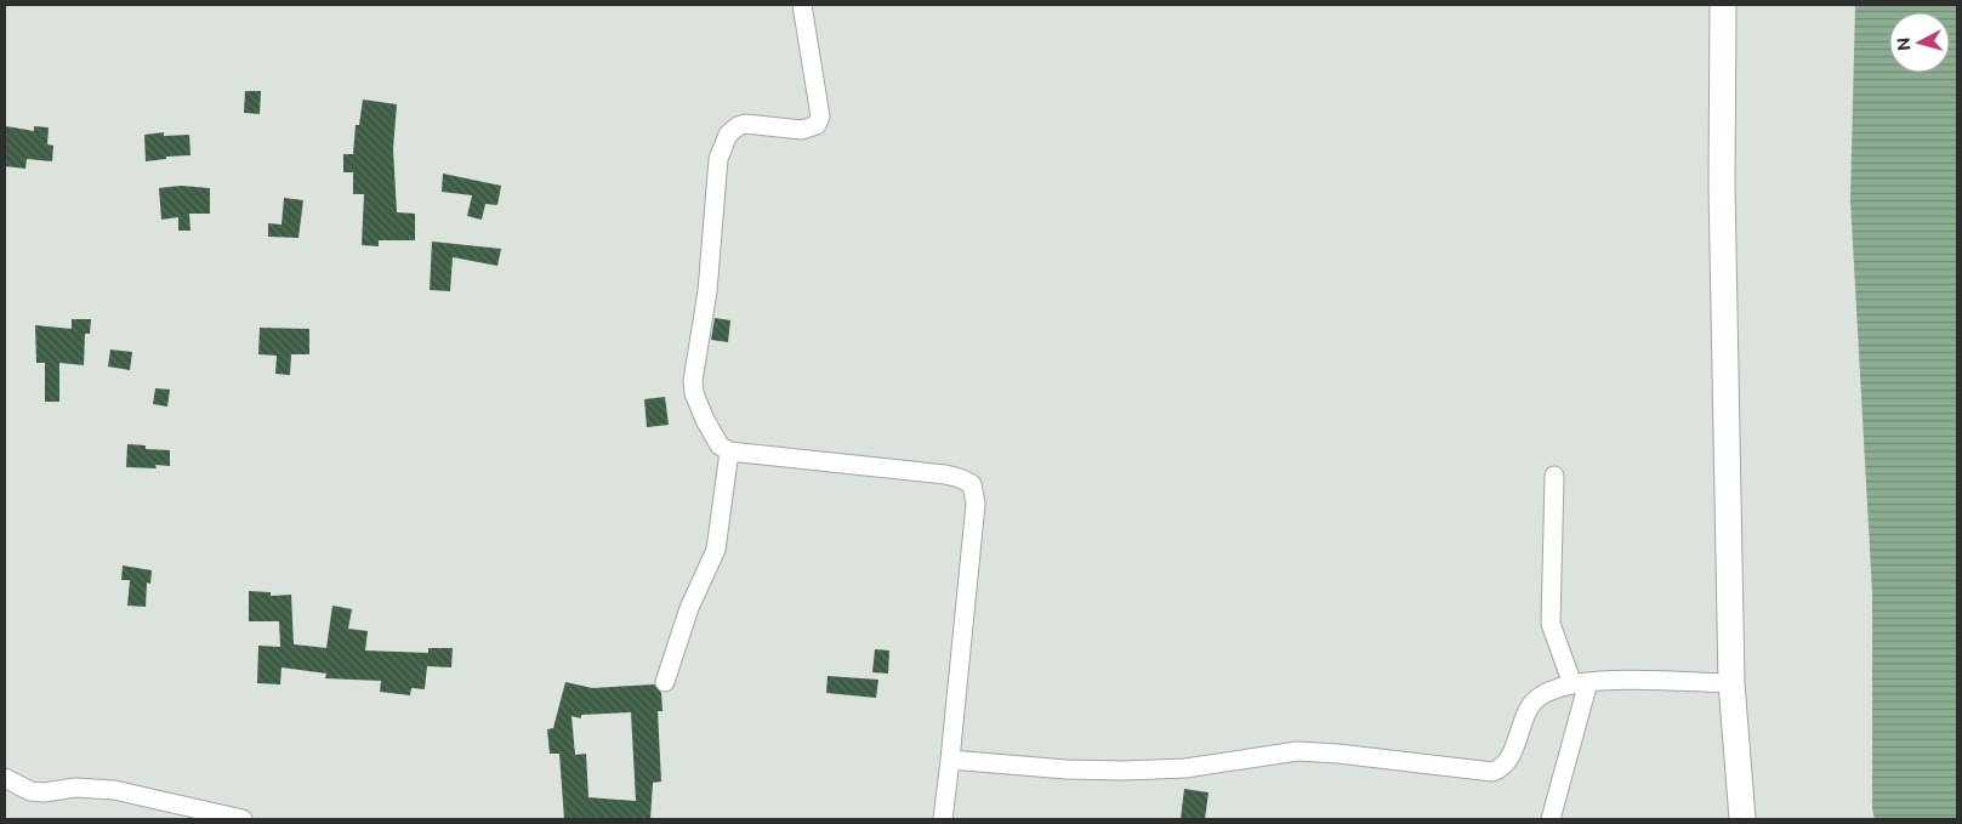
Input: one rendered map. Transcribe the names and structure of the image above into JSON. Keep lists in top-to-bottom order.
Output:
{
  "north": "left"
}
